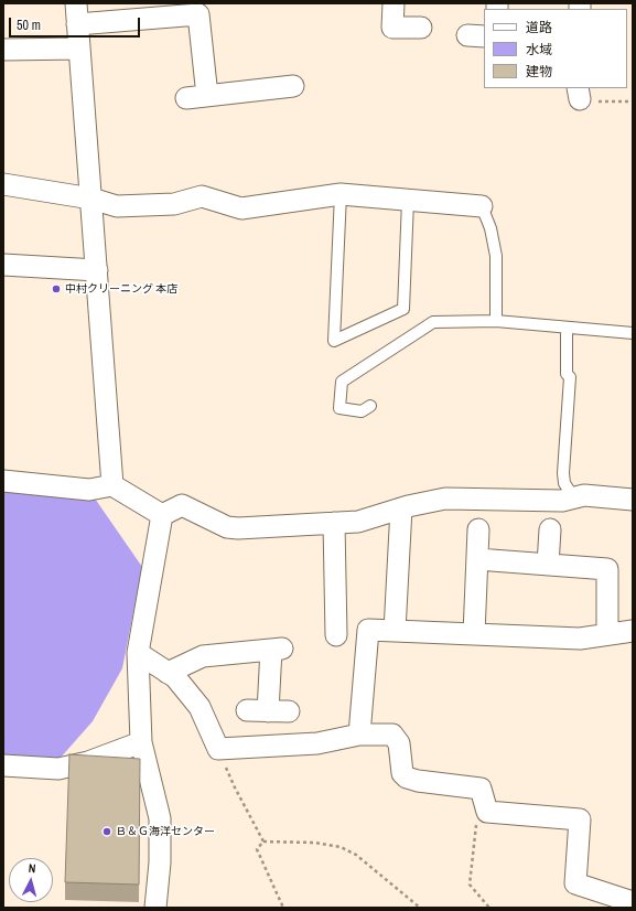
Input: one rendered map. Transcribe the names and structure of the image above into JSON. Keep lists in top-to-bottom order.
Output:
{
  "places": ["中村クリーニング 本店", "Ｂ＆Ｇ海洋センター"],
  "legend": ["道路", "水域", "建物"],
  "scale_bar": "50 m",
  "north": "top"
}
